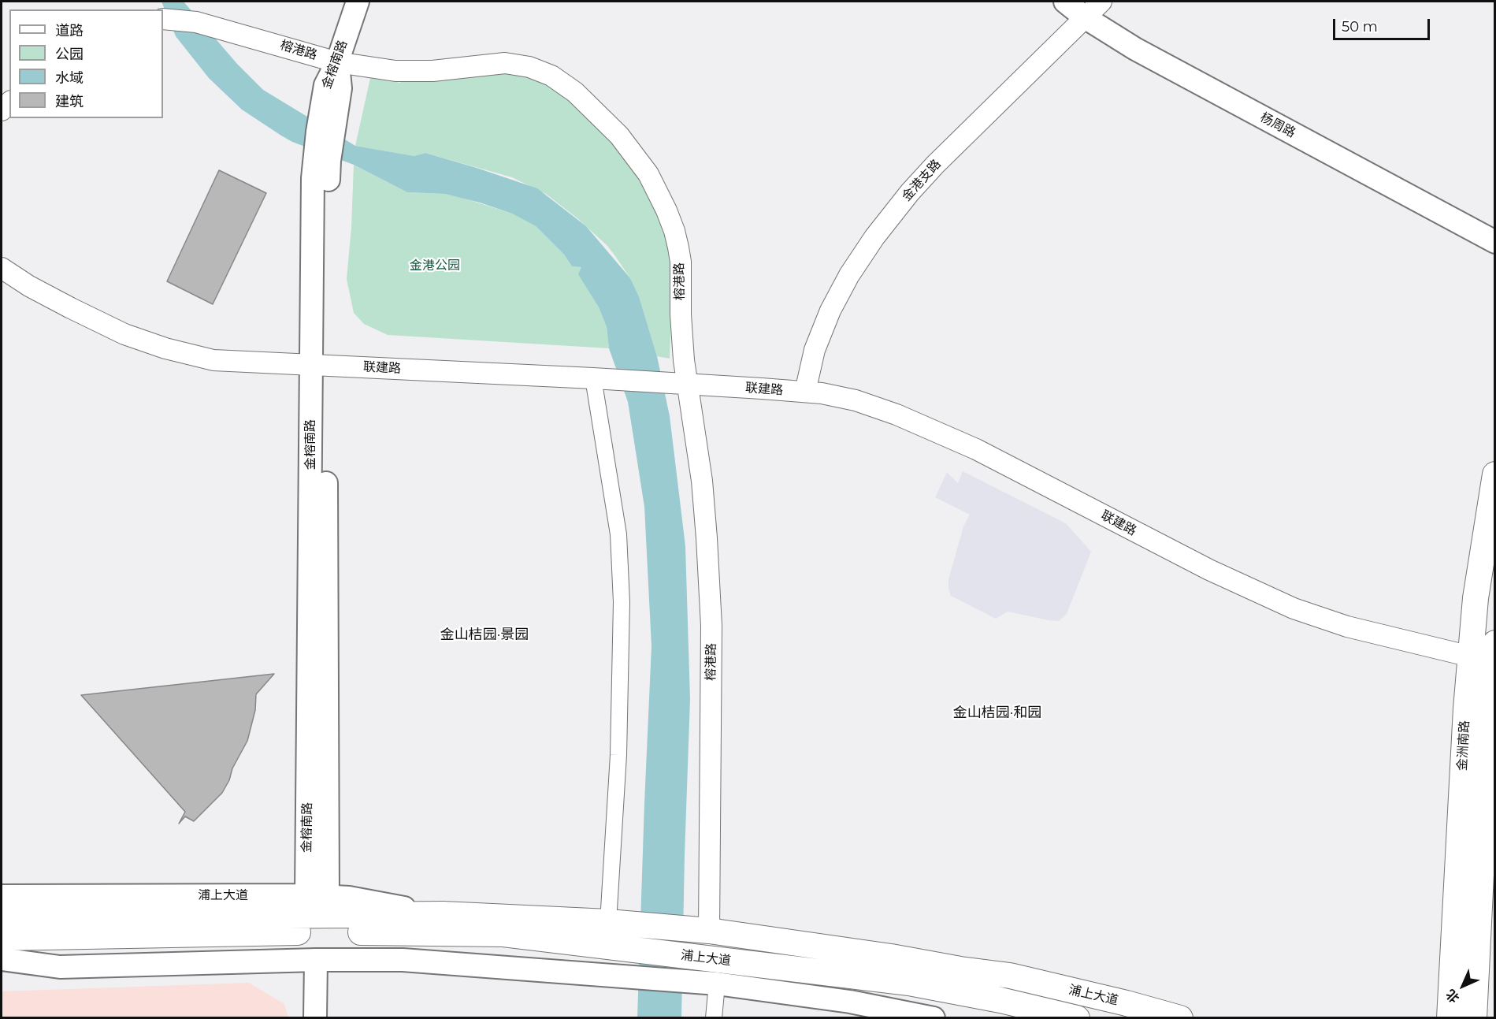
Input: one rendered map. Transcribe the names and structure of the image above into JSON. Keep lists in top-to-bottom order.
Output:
{
  "streets": {
    "main road": [
      "金榕南路",
      "杨周路",
      "金洲南路",
      "浦上大道"
    ],
    "street": ["榕港路", "金港支路", "联建路"]
  },
  "crossings": [
    ["榕港路", "金榕南路"],
    ["榕港路", "联建路"],
    ["榕港路", "浦上大道"],
    ["金榕南路", "联建路"],
    ["金榕南路", "浦上大道"],
    ["杨周路", "金港支路"],
    ["金港支路", "联建路"],
    ["联建路", "金洲南路"]
  ],
  "districts": ["金山桔园·景园", "金山桔园·和园"],
  "parks": ["金港公园"],
  "legend": [
    "道路",
    "公园",
    "水域",
    "建筑"
  ],
  "scale_bar": "50 m",
  "north": "bottom left"
}
